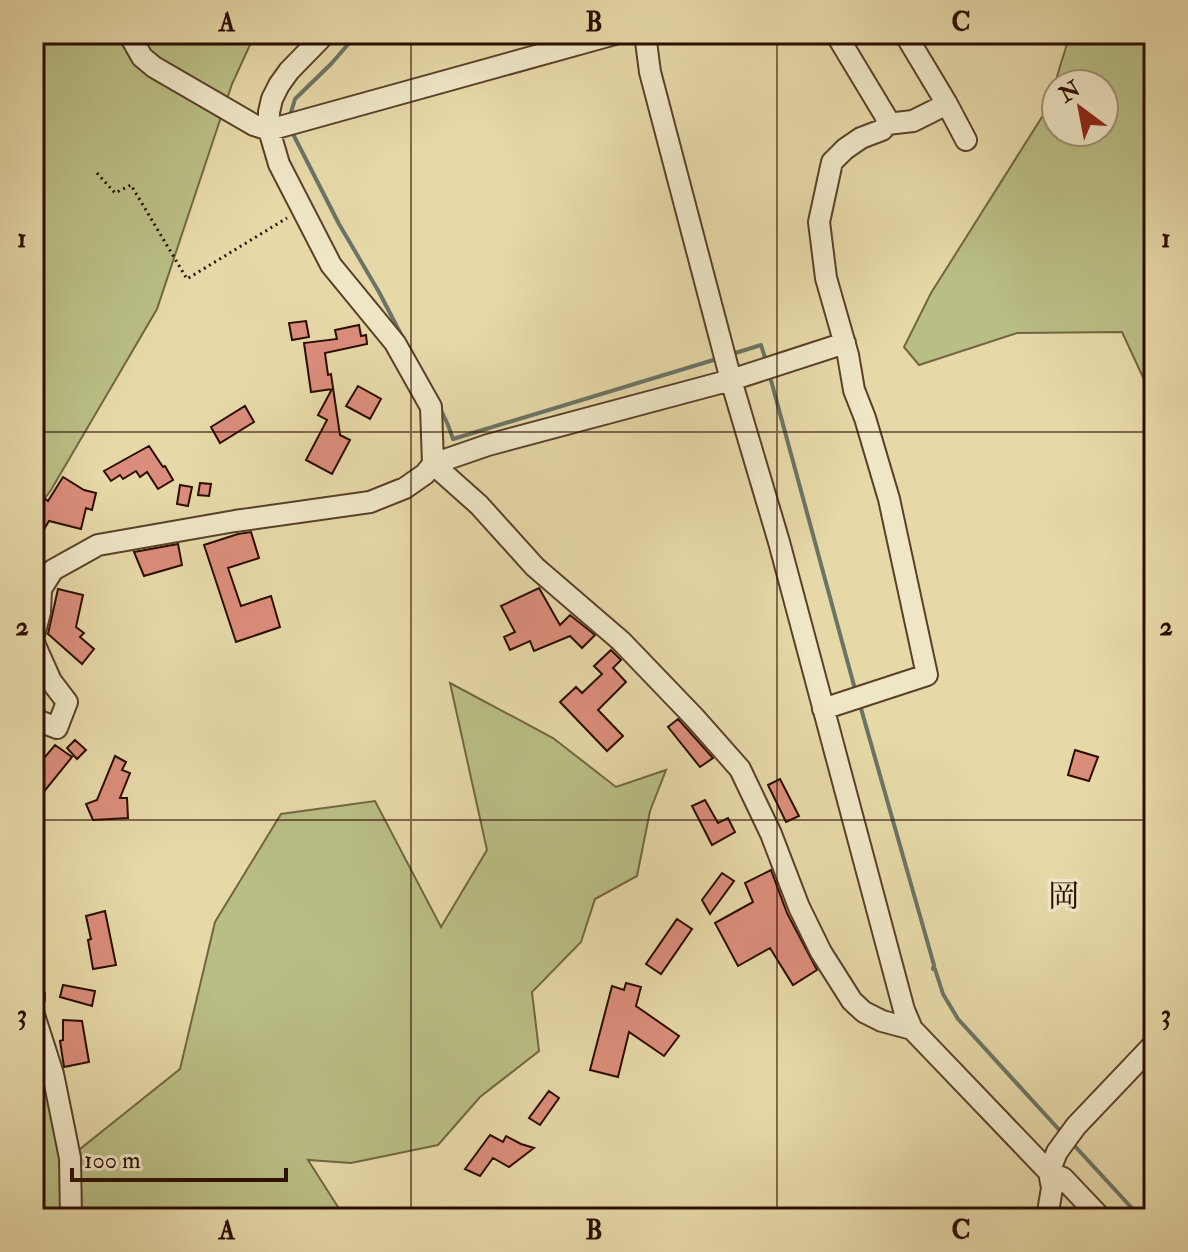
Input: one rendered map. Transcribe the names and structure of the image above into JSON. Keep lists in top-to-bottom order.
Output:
{
  "districts": ["岡"],
  "scale_bar": "100 m",
  "north": "top left",
  "grid": {
    "columns": ["A", "B", "C"],
    "rows": ["1", "2", "3"]
  }
}
